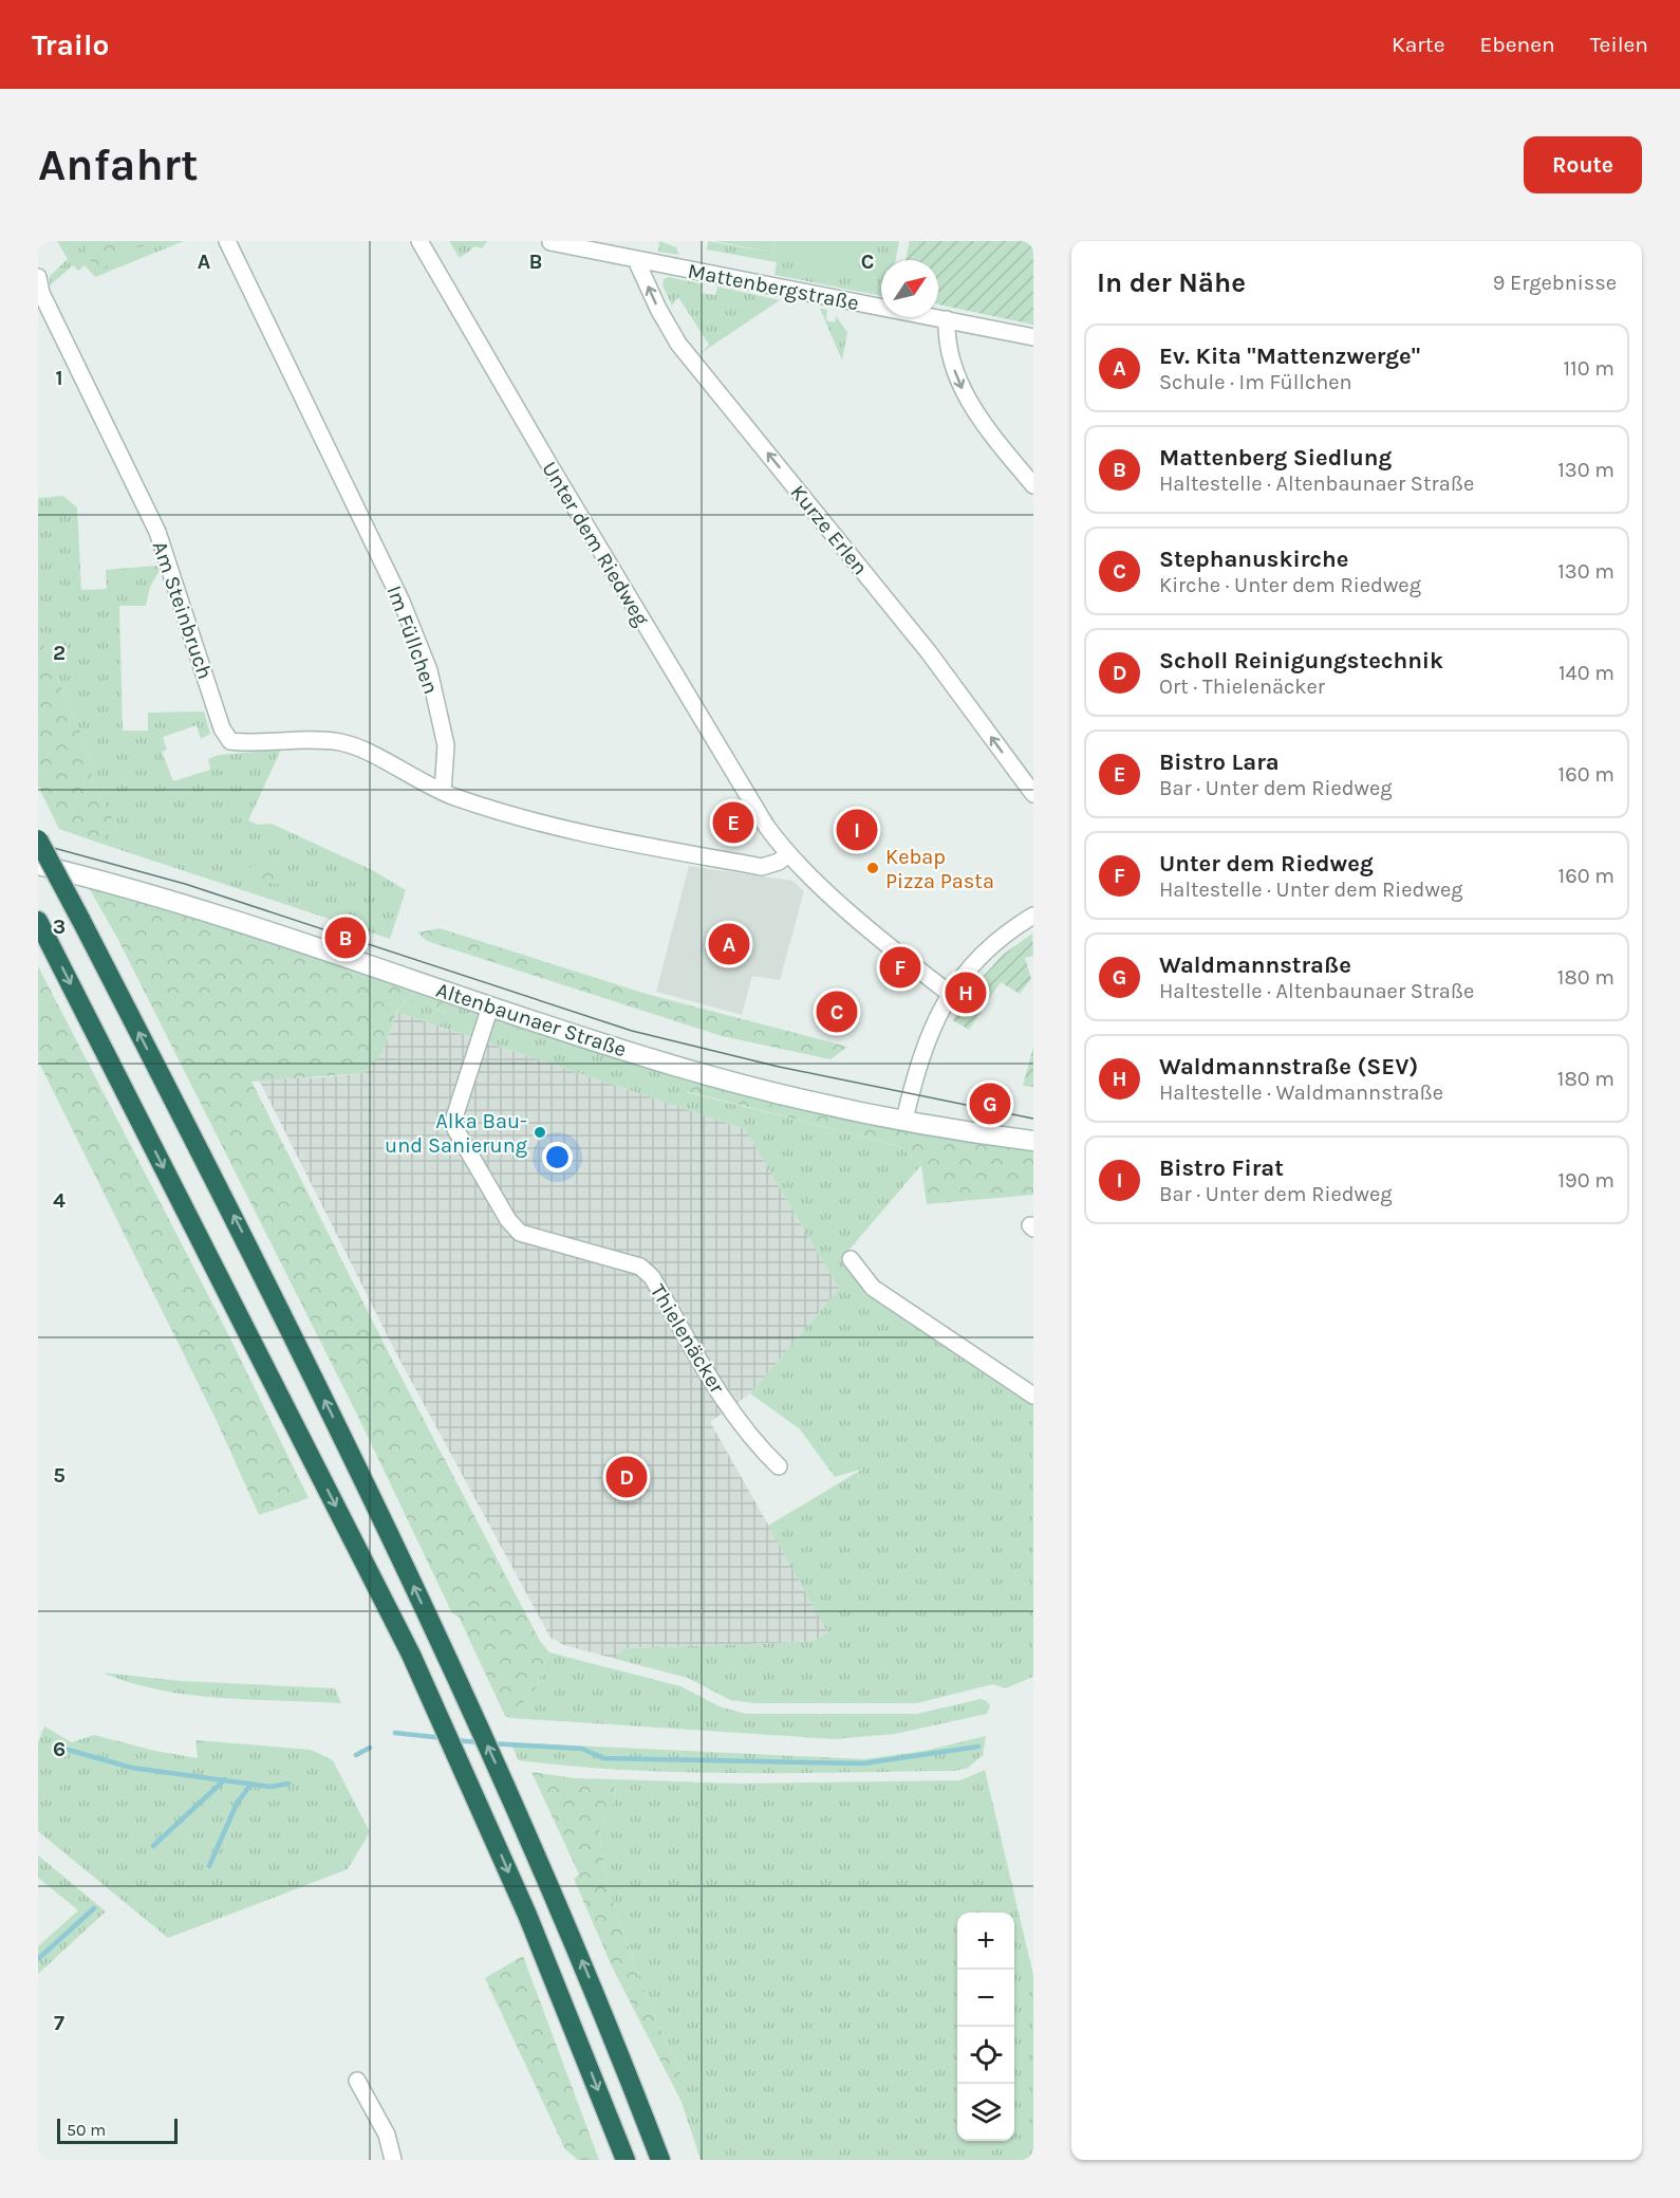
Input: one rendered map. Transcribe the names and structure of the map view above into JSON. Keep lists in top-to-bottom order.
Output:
{
  "streets": {
    "main road": ["Altenbaunaer Straße"],
    "street": [
      "Mattenbergstraße",
      "Kurze Erlen",
      "Unter dem Riedweg",
      "Am Steinbruch",
      "Im Füllchen",
      "Thielenäcker"
    ]
  },
  "crossings": [
    ["Mattenbergstraße", "Kurze Erlen"],
    ["Am Steinbruch", "Im Füllchen"],
    ["Altenbaunaer Straße", "Thielenäcker"]
  ],
  "one_way": ["Kurze Erlen"],
  "places": ["Kebap Pizza Pasta", "Alka Bau- und Sanierung"],
  "scale_bar": "50 m",
  "north": "top right",
  "page": {
    "header": "Trailo",
    "nav": ["Karte", "Ebenen", "Teilen"],
    "buttons": "Route",
    "title": "Anfahrt",
    "heading": ["In der Nähe", "9 Ergebnisse"],
    "list": [
      {
        "mark": "A",
        "name": "Ev. Kita \"Mattenzwerge\"",
        "note": "Schule · Im Füllchen",
        "value": "110 m"
      },
      {
        "mark": "B",
        "name": "Mattenberg Siedlung",
        "note": "Haltestelle · Altenbaunaer Straße",
        "value": "130 m"
      },
      {
        "mark": "C",
        "name": "Stephanuskirche",
        "note": "Kirche · Unter dem Riedweg",
        "value": "130 m"
      },
      {
        "mark": "D",
        "name": "Scholl Reinigungstechnik",
        "note": "Ort · Thielenäcker",
        "value": "140 m"
      },
      {
        "mark": "E",
        "name": "Bistro Lara",
        "note": "Bar · Unter dem Riedweg",
        "value": "160 m"
      },
      {
        "mark": "F",
        "name": "Unter dem Riedweg",
        "note": "Haltestelle · Unter dem Riedweg",
        "value": "160 m"
      },
      {
        "mark": "G",
        "name": "Waldmannstraße",
        "note": "Haltestelle · Altenbaunaer Straße",
        "value": "180 m"
      },
      {
        "mark": "H",
        "name": "Waldmannstraße (SEV)",
        "note": "Haltestelle · Waldmannstraße",
        "value": "180 m"
      },
      {
        "mark": "I",
        "name": "Bistro Firat",
        "note": "Bar · Unter dem Riedweg",
        "value": "190 m"
      }
    ],
    "pins": [
      "E",
      "I",
      "B",
      "A",
      "F",
      "H",
      "C",
      "G",
      "D"
    ],
    "map_buttons": ["+", "−"],
    "scale": "50 m"
  },
  "grid": {
    "columns": ["A", "B", "C"],
    "rows": [
      "1",
      "2",
      "3",
      "4",
      "5",
      "6",
      "7"
    ]
  }
}
